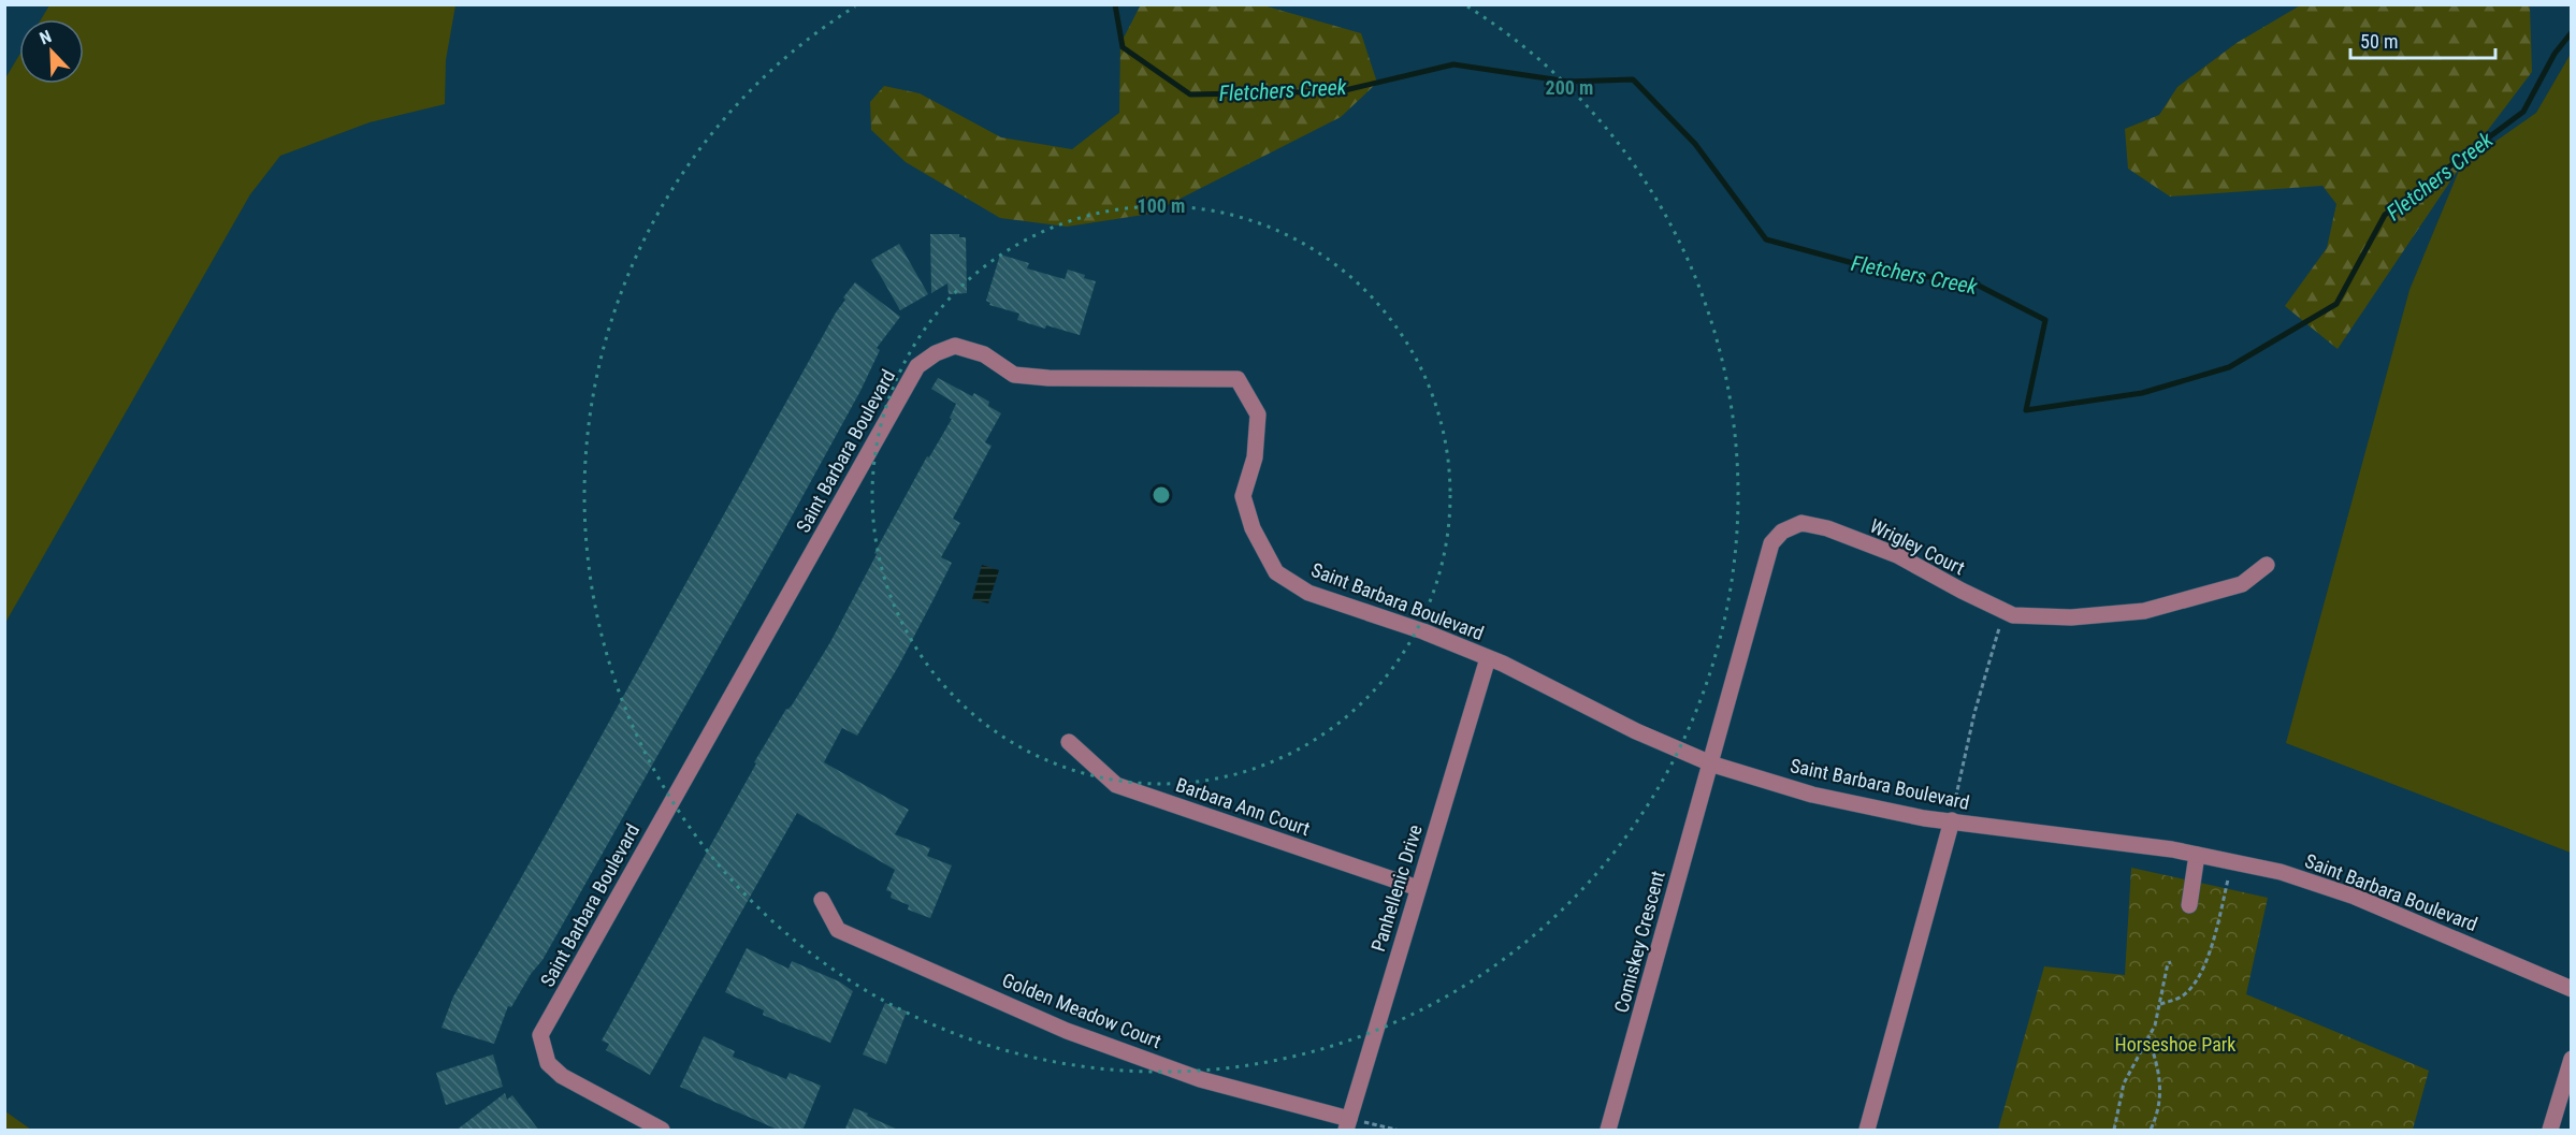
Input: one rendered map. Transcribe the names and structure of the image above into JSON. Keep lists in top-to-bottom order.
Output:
{
  "streets": {
    "street": [
      "Saint Barbara Boulevard",
      "Wrigley Court",
      "Barbara Ann Court",
      "Panhellenic Drive",
      "Comiskey Crescent",
      "Golden Meadow Court"
    ]
  },
  "crossings": [
    ["Saint Barbara Boulevard", "Wrigley Court"],
    ["Saint Barbara Boulevard", "Panhellenic Drive"],
    ["Saint Barbara Boulevard", "Comiskey Crescent"],
    ["Wrigley Court", "Comiskey Crescent"],
    ["Barbara Ann Court", "Panhellenic Drive"],
    ["Panhellenic Drive", "Golden Meadow Court"]
  ],
  "water": ["Fletchers Creek"],
  "parks": ["Horseshoe Park"],
  "scale_bar": "50 m",
  "north": "top left",
  "rings": ["200 m", "100 m"]
}
